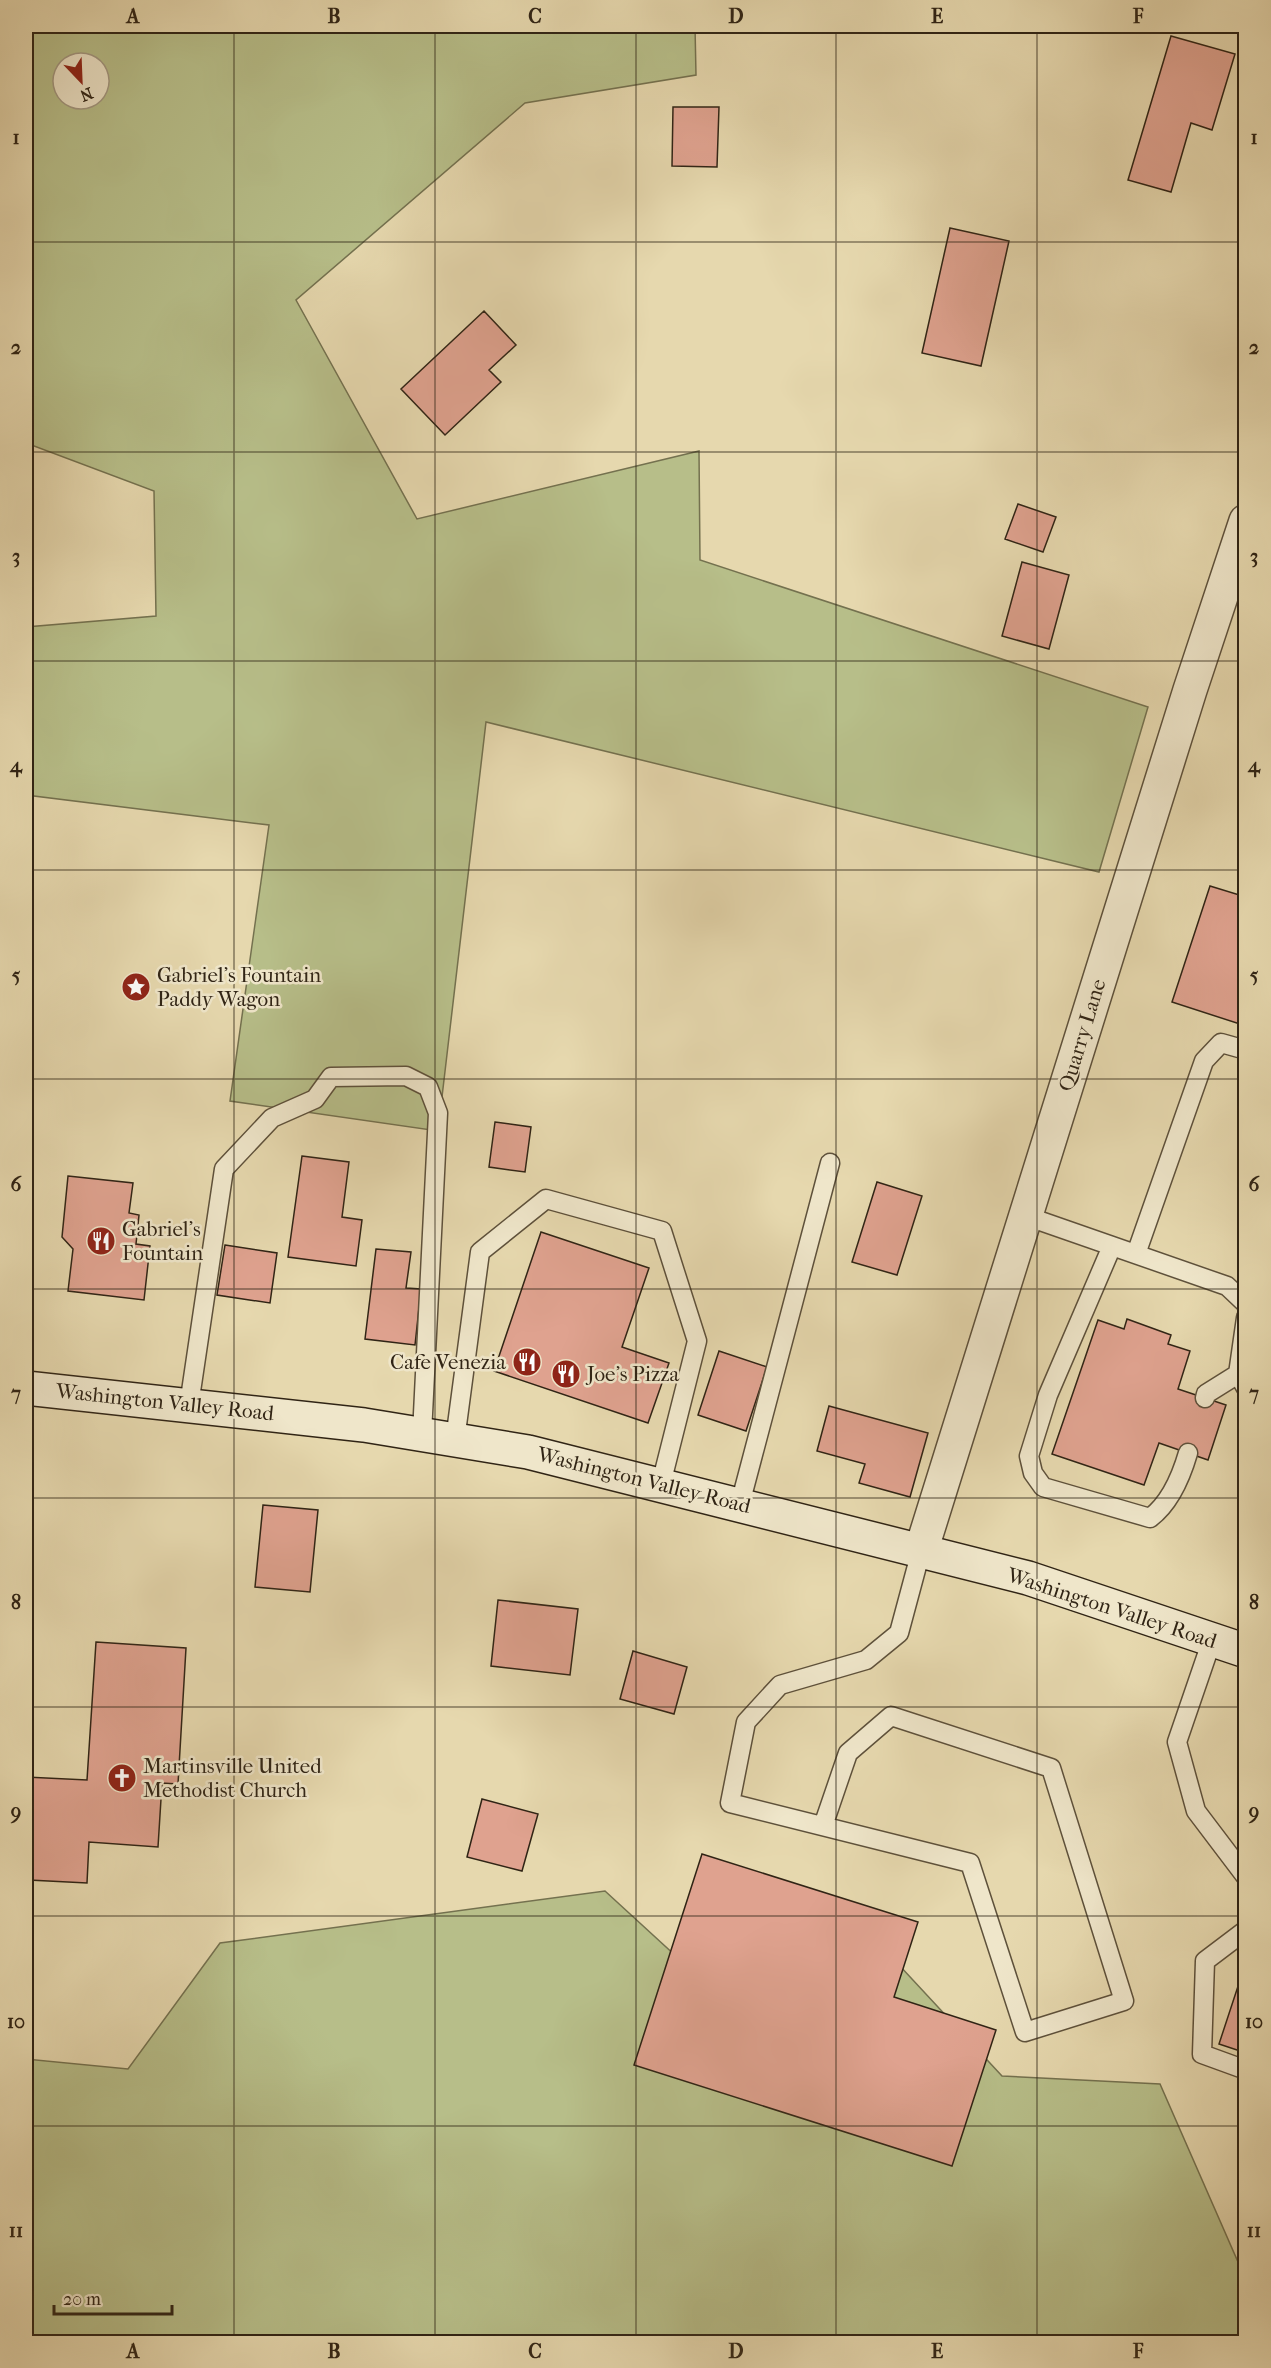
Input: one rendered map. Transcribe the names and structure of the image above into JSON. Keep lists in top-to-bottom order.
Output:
{
  "streets": {
    "street": ["Quarry Lane", "Washington Valley Road"]
  },
  "crossings": [
    ["Quarry Lane", "Washington Valley Road"]
  ],
  "places": {
    "place": ["Gabriel's Fountain Paddy Wagon"],
    "restaurant": ["Gabriel’s Fountain", "Cafe Venezia", "Joe's Pizza"],
    "church": ["Martinsville United Methodist Church"]
  },
  "scale_bar": "20 m",
  "north": "bottom right",
  "grid": {
    "columns": [
      "A",
      "B",
      "C",
      "D",
      "E",
      "F"
    ],
    "rows": [
      "1",
      "2",
      "3",
      "4",
      "5",
      "6",
      "7",
      "8",
      "9",
      "10",
      "11"
    ]
  }
}
